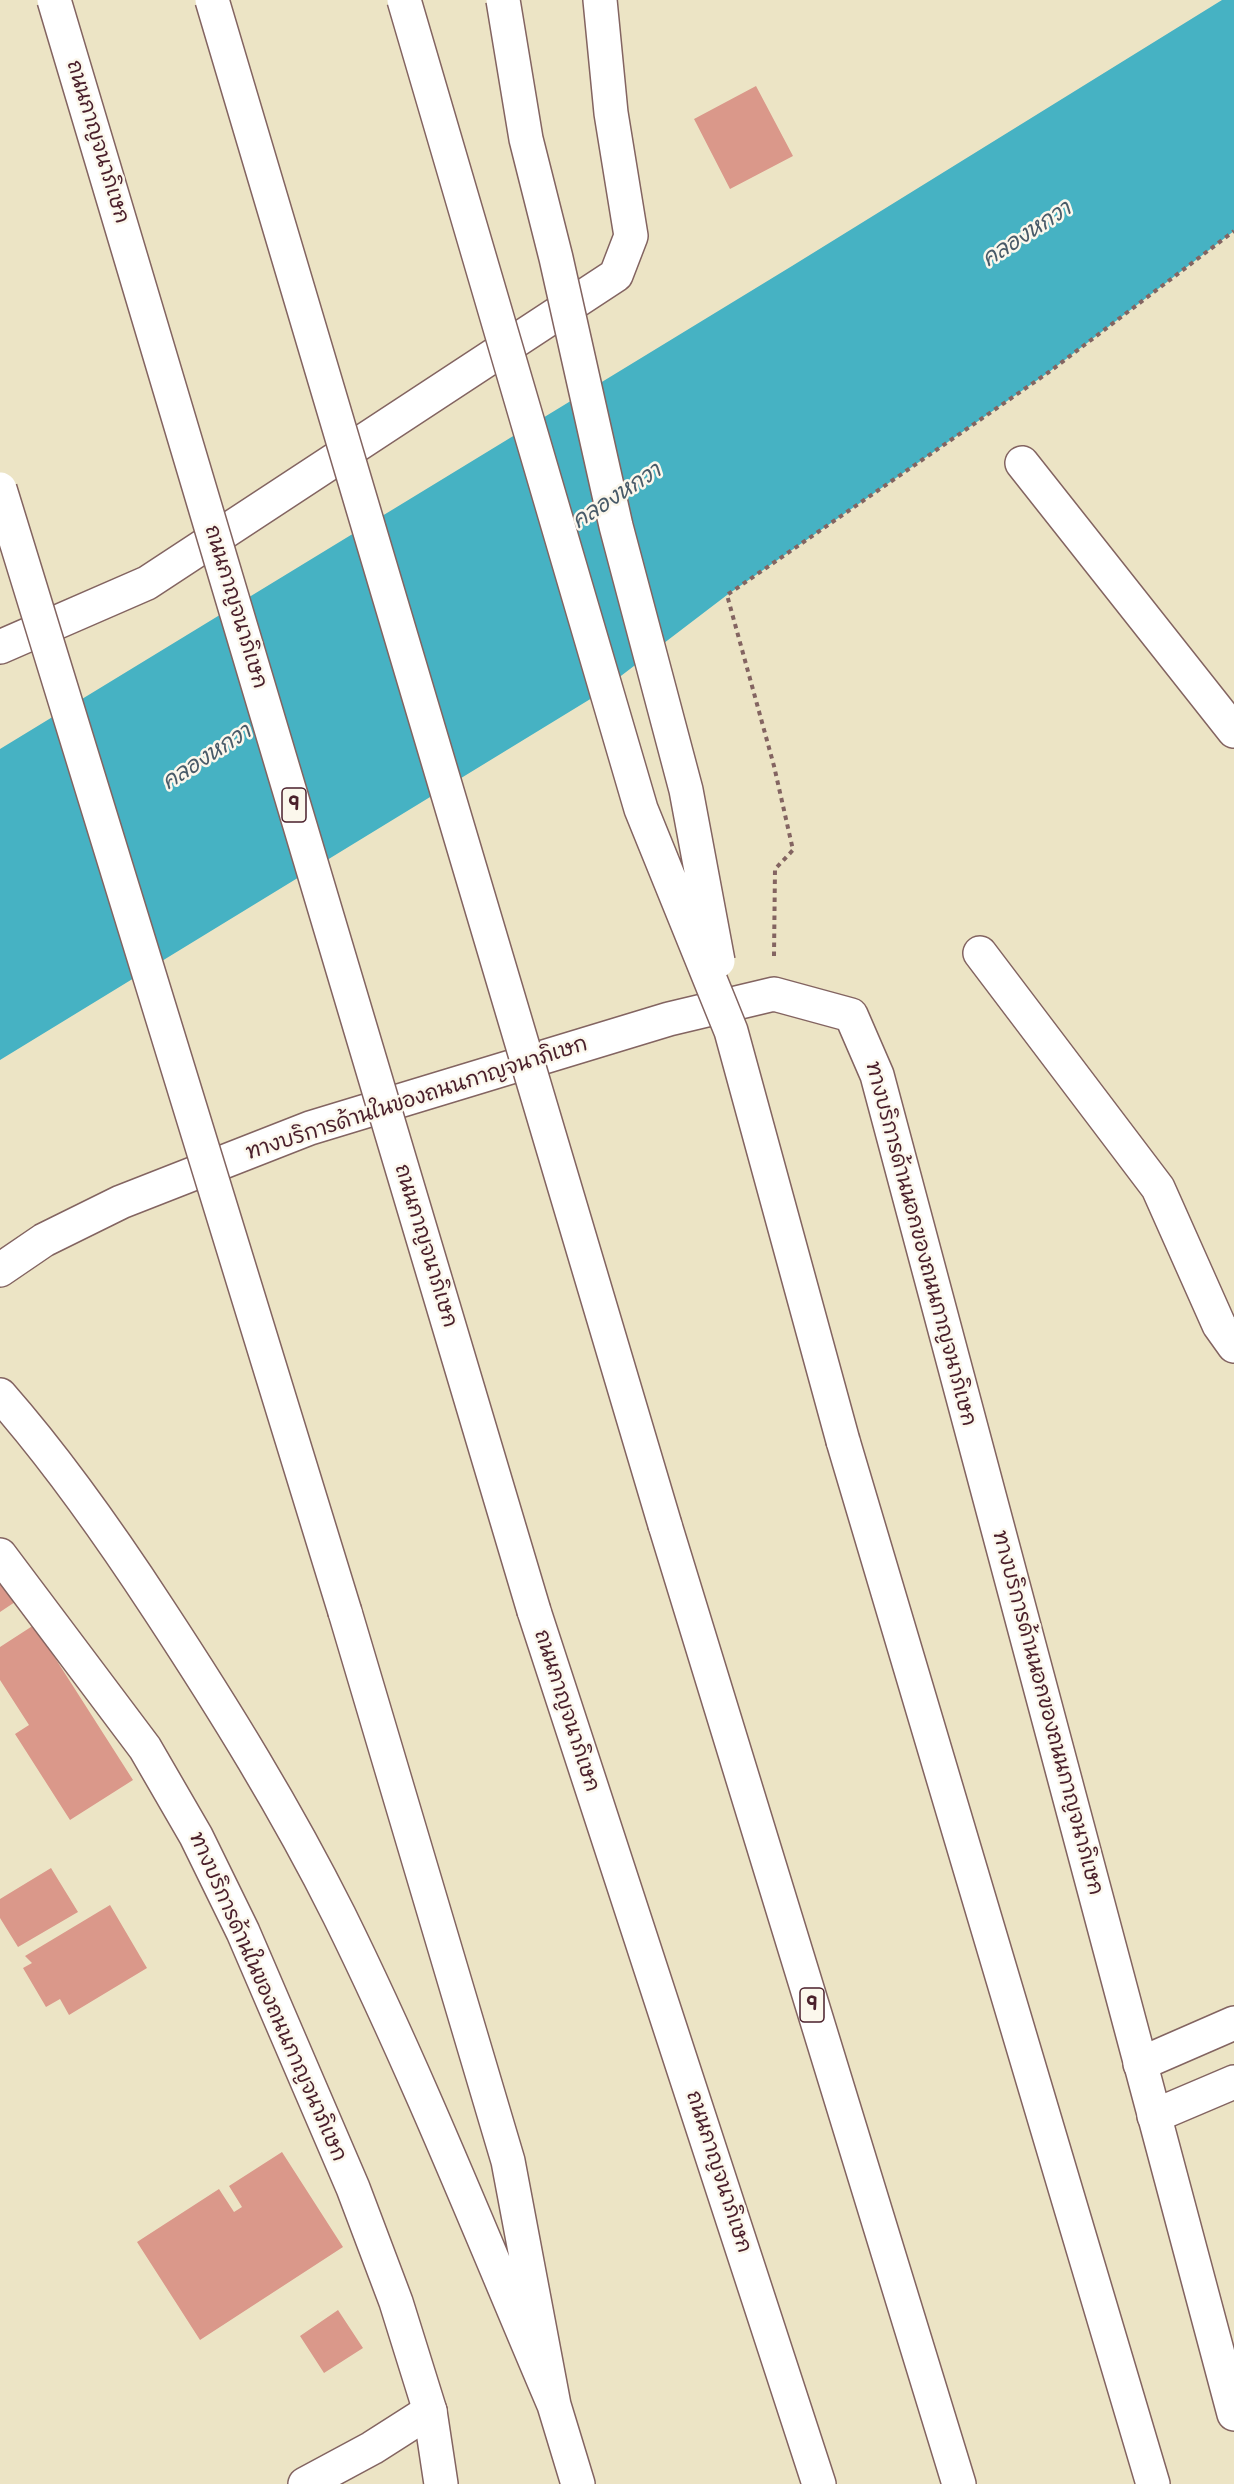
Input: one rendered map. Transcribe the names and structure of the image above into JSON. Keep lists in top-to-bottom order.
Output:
{
  "streets": {
    "main road": [
      "ถนนกาญจนาภิเษก",
      "9",
      "ทางบริการด้านในของถนนกาญจนาภิเษก",
      "ทางบริการด้านนอกของถนนกาญจนาภิเษก"
    ]
  },
  "crossings": [
    ["ทางบริการด้านในของถนนกาญจนาภิเษก", "ทางบริการด้านนอกของถนนกาญจนาภิเษก"]
  ],
  "water": ["คลองหกวา"]
}
